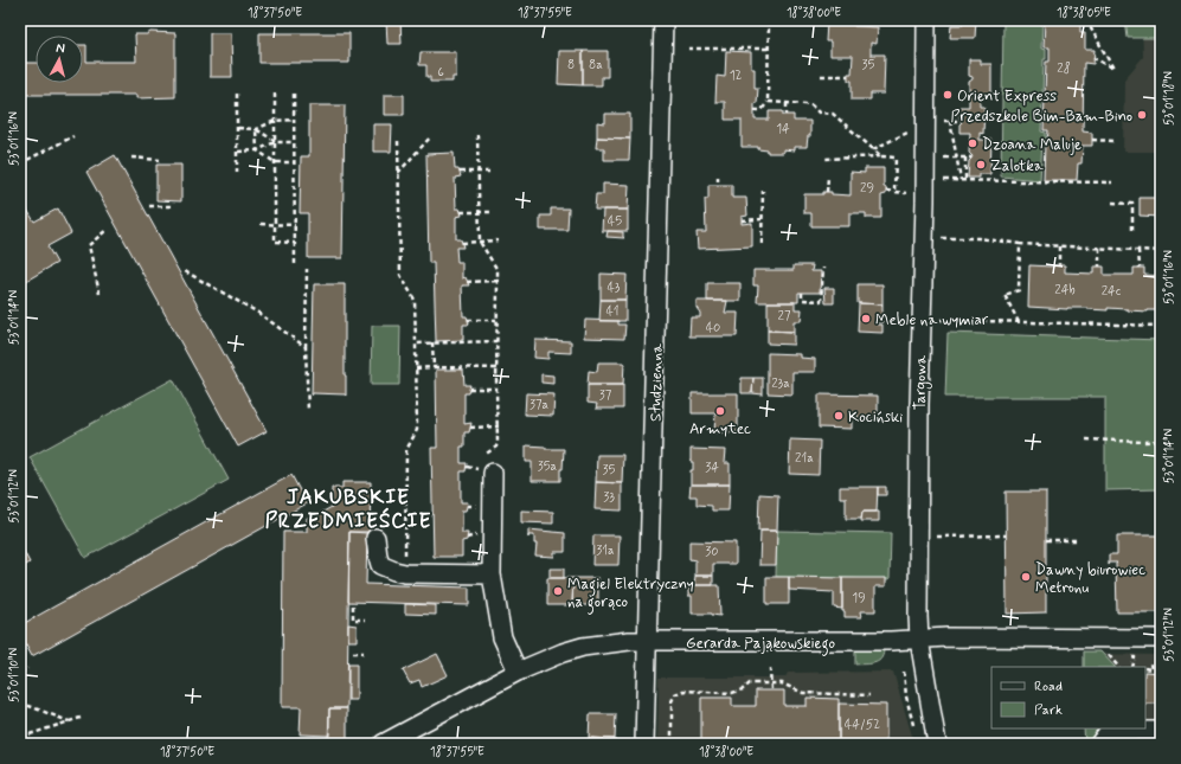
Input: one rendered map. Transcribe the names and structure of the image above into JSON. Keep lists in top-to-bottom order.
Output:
{
  "streets": {
    "street": ["Studzienna", "Targowa", "Gerarda Pająkowskiego"]
  },
  "crossings": [
    ["Studzienna", "Gerarda Pająkowskiego"],
    ["Targowa", "Gerarda Pająkowskiego"]
  ],
  "districts": ["JAKUBSKIE PRZEDMIEŚCIE"],
  "places": [
    "Orient Express",
    "Przedszkole Bim-Bam-Bino",
    "Dzoana Maluje",
    "Zalotka",
    "Meble na wymiar",
    "Armytec",
    "Kociński",
    "Dawny biurowiec Metronu",
    "Magiel Elektryczny na gorąco"
  ],
  "house_numbers": [
    "8",
    "8a",
    "35",
    "28",
    "6",
    "12",
    "14",
    "29",
    "45",
    "43",
    "24b",
    "24c",
    "41",
    "27",
    "40",
    "23a",
    "37",
    "37a",
    "21a",
    "35a",
    "34",
    "35",
    "33",
    "31a",
    "30",
    "19",
    "44/52"
  ],
  "legend": ["Road", "Park"],
  "north": "top",
  "coordinates": [
    "18°37'50\"E",
    "18°37'55\"E",
    "18°38'00\"E",
    "18°38'05\"E",
    "53°01'18\"N",
    "53°01'16\"N",
    "53°01'14\"N",
    "53°01'12\"N",
    "53°01'10\"N"
  ]
}
